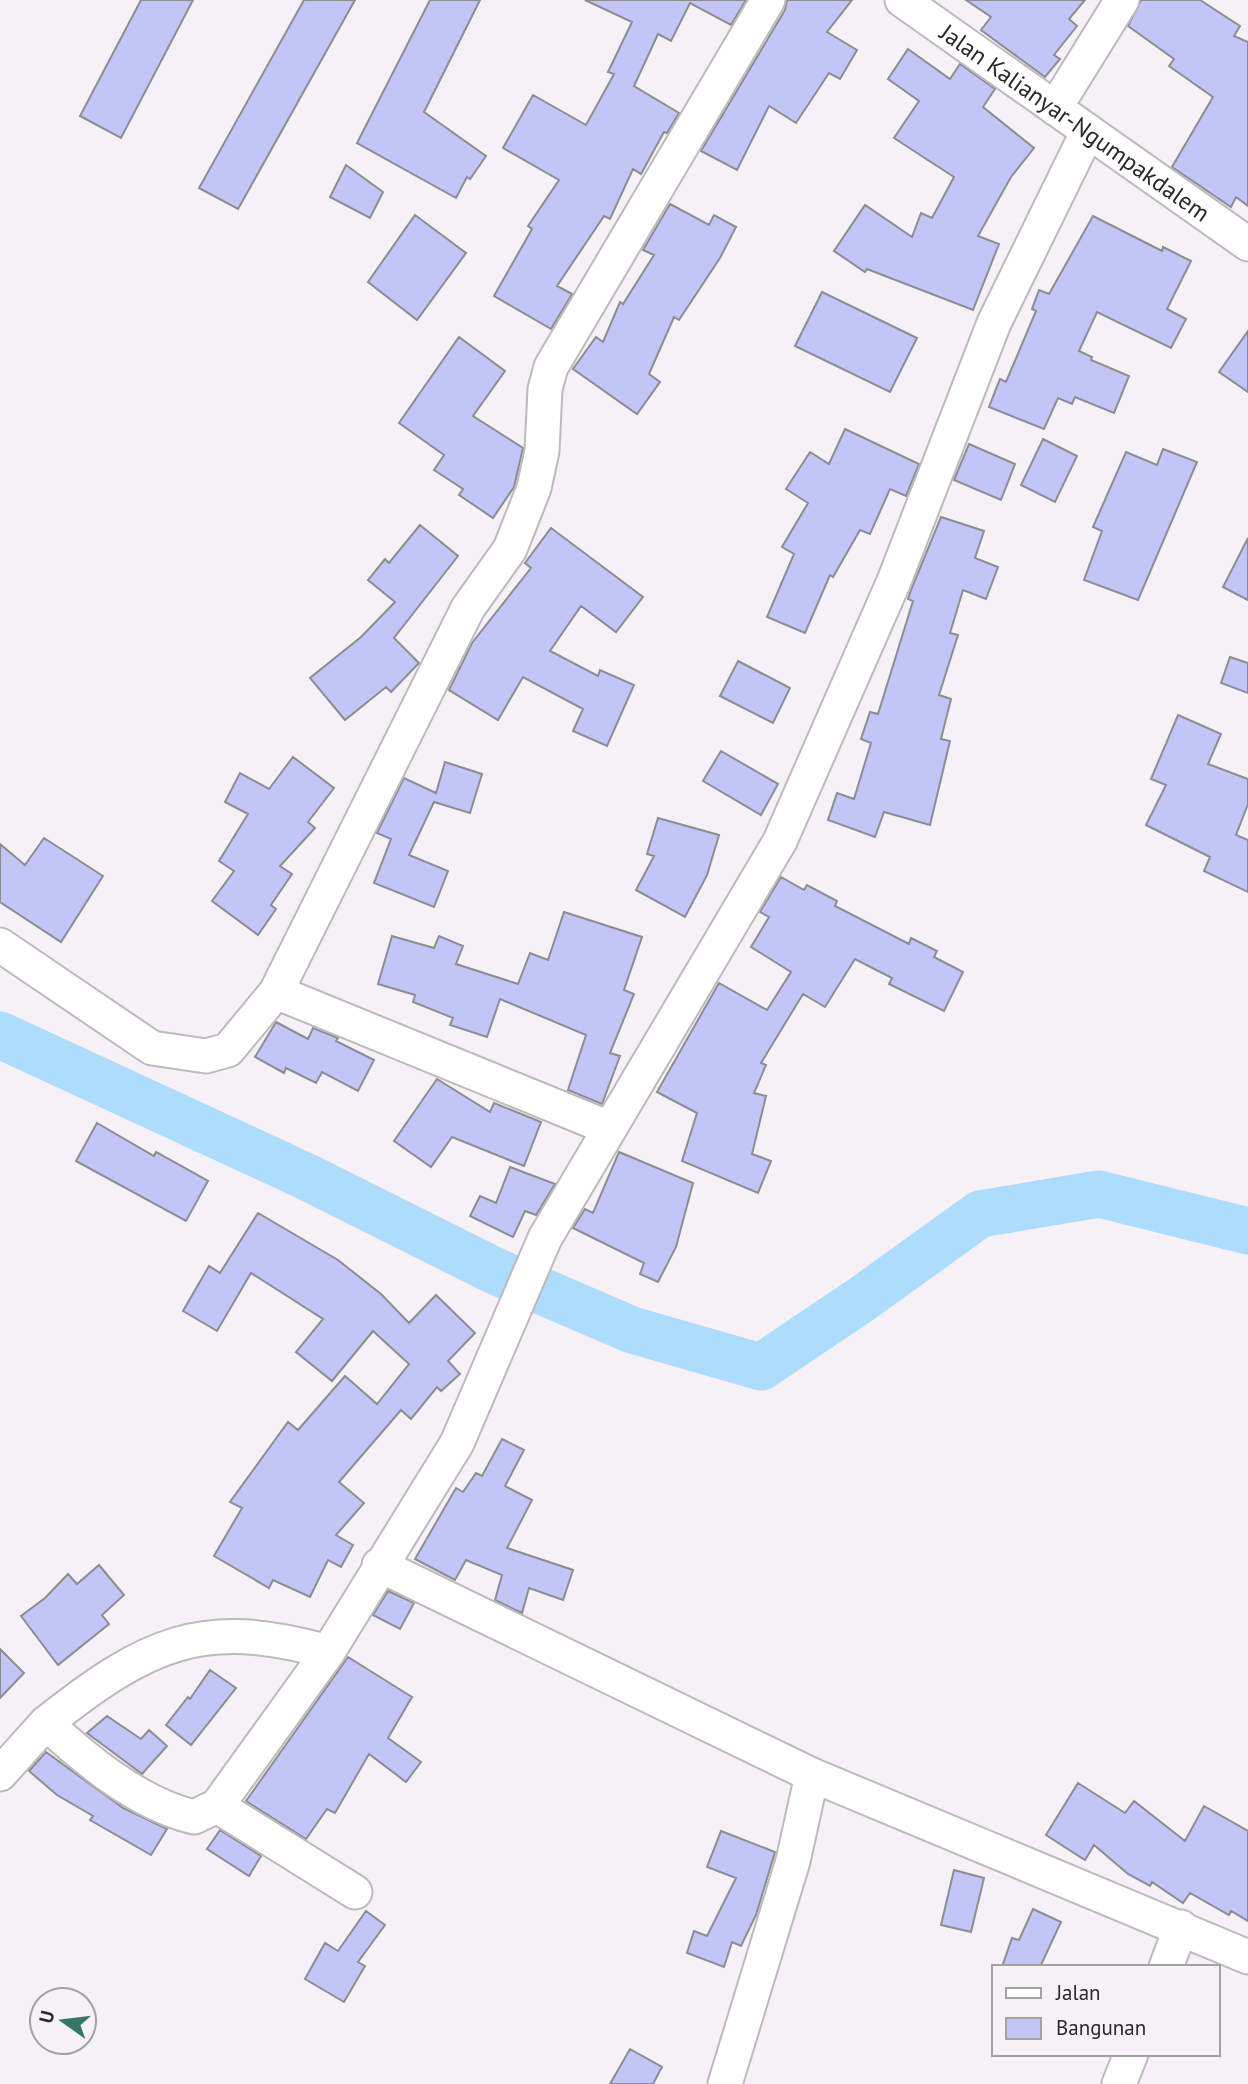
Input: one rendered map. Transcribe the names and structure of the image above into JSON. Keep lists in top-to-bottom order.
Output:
{
  "streets": {
    "street": ["Jalan Kalianyar-Ngumpakdalem"]
  },
  "legend": ["Jalan", "Bangunan"],
  "north": "left"
}
